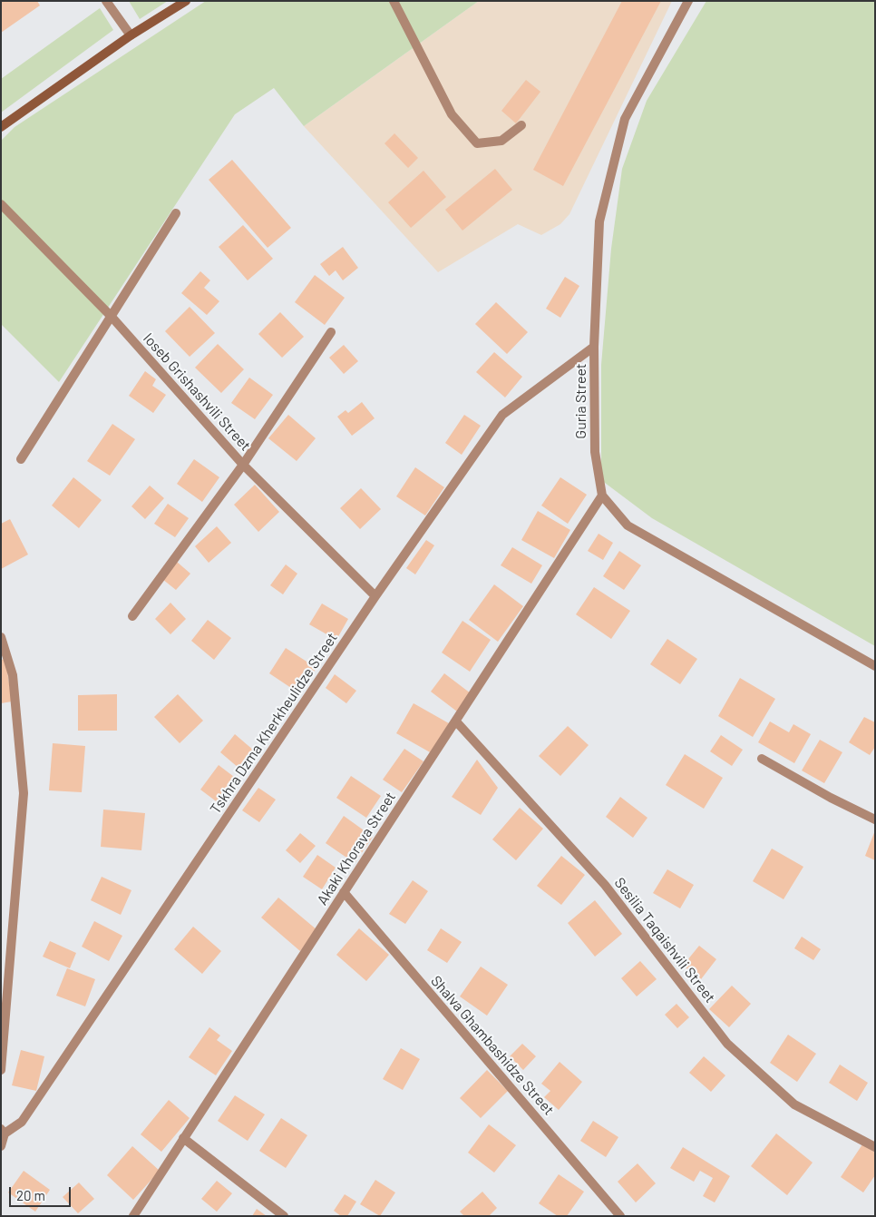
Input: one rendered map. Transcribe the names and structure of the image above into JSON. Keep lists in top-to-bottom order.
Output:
{
  "streets": {
    "street": [
      "Ioseb Grishashvili Street",
      "Guria Street",
      "Tskhra Dzma Kherkheulidze Street",
      "Akaki Khorava Street",
      "Sesilia Taqaishvili Street",
      "Shalva Ghambashidze Street"
    ]
  },
  "crossings": [
    ["Ioseb Grishashvili Street", "Tskhra Dzma Kherkheulidze Street"],
    ["Guria Street", "Tskhra Dzma Kherkheulidze Street"],
    ["Guria Street", "Akaki Khorava Street"],
    ["Akaki Khorava Street", "Sesilia Taqaishvili Street"],
    ["Akaki Khorava Street", "Shalva Ghambashidze Street"]
  ],
  "scale_bar": "20 m"
}
